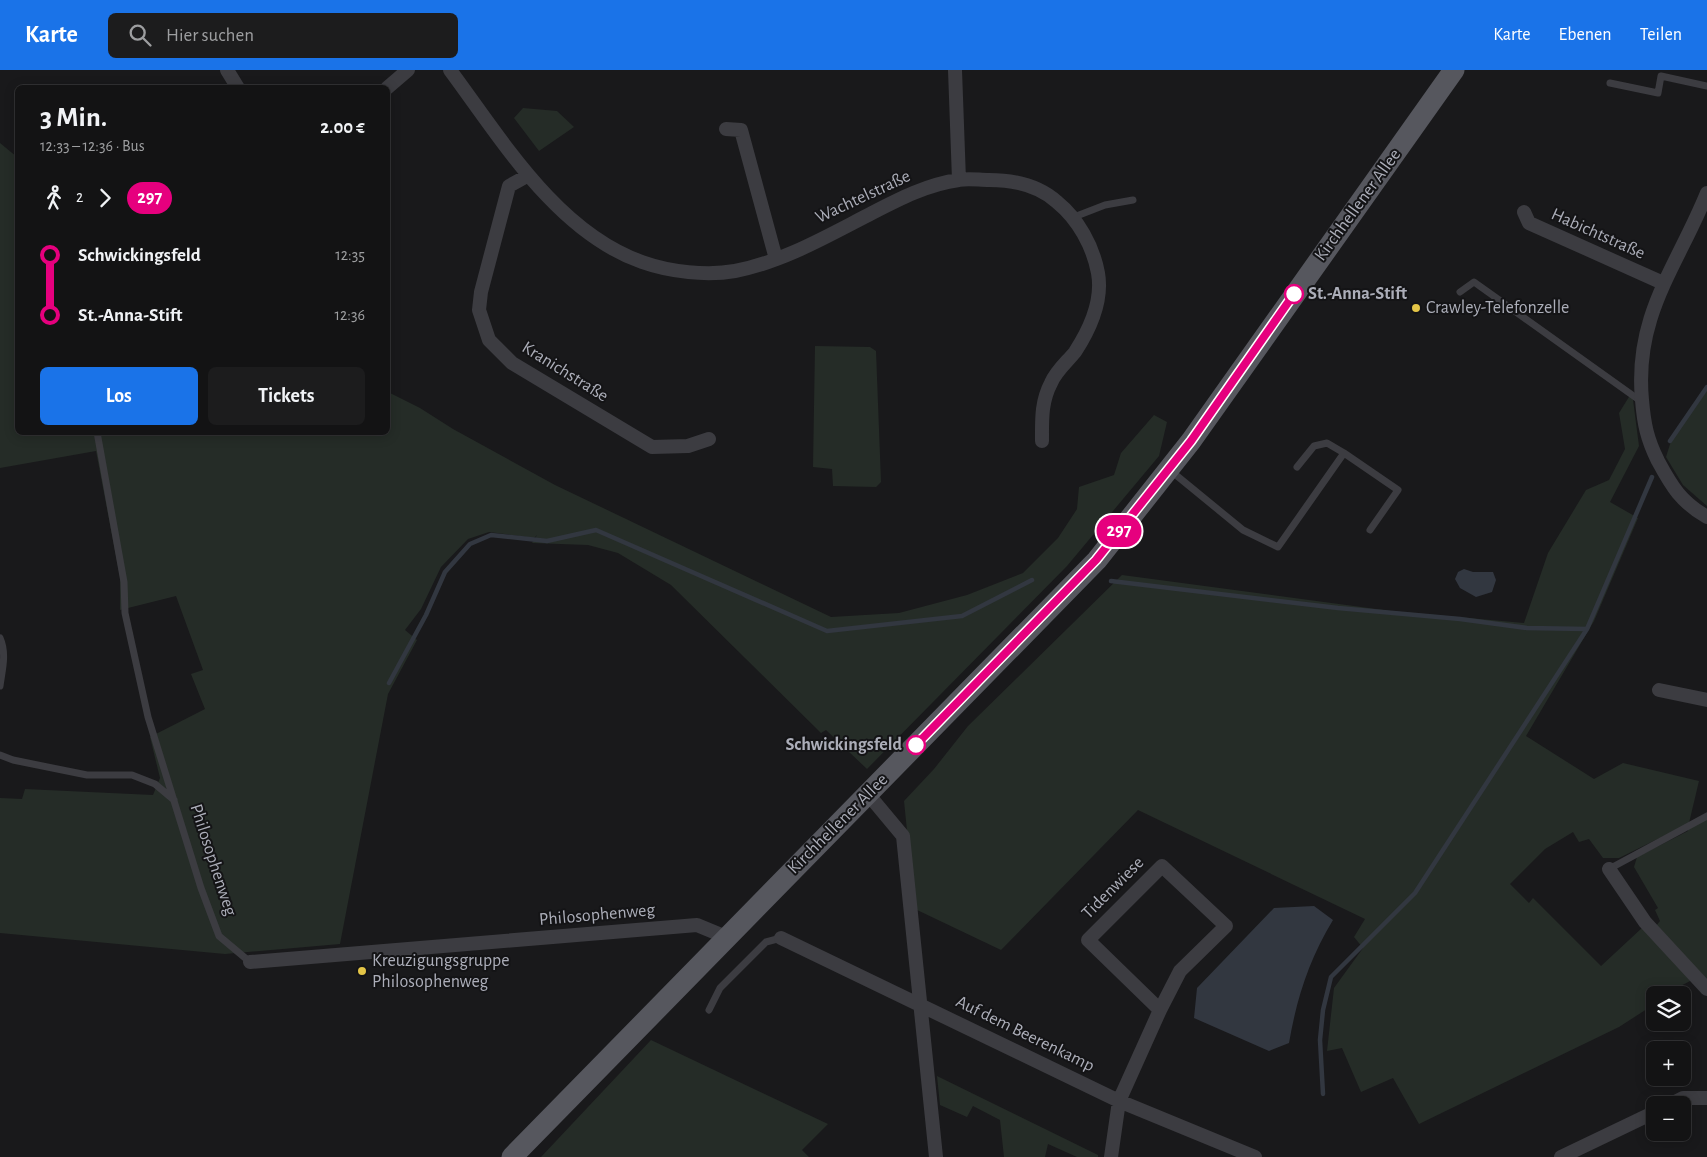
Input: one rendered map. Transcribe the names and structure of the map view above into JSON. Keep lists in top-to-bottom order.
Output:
{
  "streets": {
    "main road": ["Kirchhellener Allee"],
    "street": [
      "Wachtelstraße",
      "Habichtstraße",
      "Kranichstraße",
      "Philosophenweg",
      "Tidenwiese",
      "Auf dem Beerenkamp"
    ]
  },
  "crossings": [
    ["Wachtelstraße", "Kranichstraße"],
    ["Kirchhellener Allee", "Philosophenweg"],
    ["Tidenwiese", "Auf dem Beerenkamp"]
  ],
  "places": [
    "St.-Anna-Stift",
    "Crawley-Telefonzelle",
    "Schwickingsfeld",
    "Kreuzigungsgruppe Philosophenweg"
  ],
  "lines": ["bus line 297"],
  "page": {
    "header": "Karte",
    "search": "Hier suchen",
    "nav": ["Karte", "Ebenen", "Teilen"],
    "on_map": "297",
    "heading": ["3 Min.", "12:33 – 12:36 · Bus", "2.00 €"],
    "legs": ["2", "297"],
    "list": [
      {
        "name": "Schwickingsfeld",
        "value": "12:35"
      },
      {
        "name": "St.-Anna-Stift",
        "value": "12:36"
      }
    ],
    "buttons": ["Los", "Tickets"],
    "map_buttons": ["+", "−"]
  }
}
